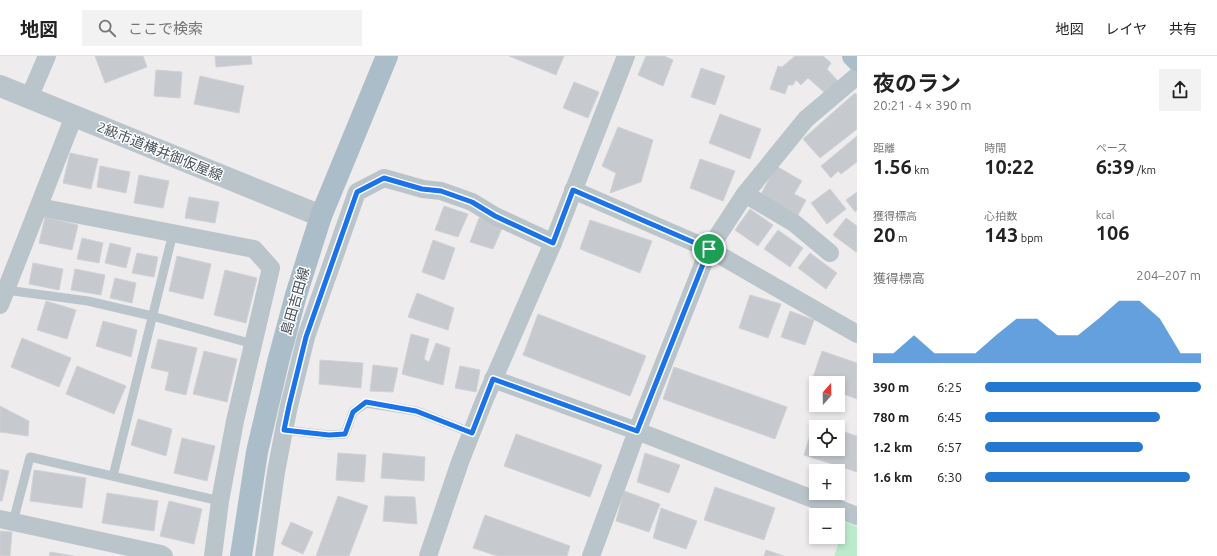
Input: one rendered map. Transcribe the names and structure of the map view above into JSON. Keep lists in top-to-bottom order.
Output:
{
  "streets": {
    "main road": ["島田吉田線"],
    "street": ["2級市道横井御仮屋線"]
  },
  "crossings": [
    ["2級市道横井御仮屋線", "島田吉田線"]
  ],
  "north": "top",
  "page": {
    "header": "地図",
    "search": "ここで検索",
    "nav": ["地図", "レイヤ", "共有"],
    "heading": ["夜のラン", "20:21 · 4 × 390 m"],
    "stats": [
      ["距離", "1.56 km"],
      ["時間", "10:22"],
      ["ペース", "6:39 /km"],
      ["獲得標高", "20 m"],
      ["心拍数", "143 bpm"],
      ["kcal", "106"]
    ],
    "chart": ["獲得標高", "204–207 m"],
    "list": [
      {
        "name": "390 m",
        "note": "6:25"
      },
      {
        "name": "780 m",
        "note": "6:45"
      },
      {
        "name": "1.2 km",
        "note": "6:57"
      },
      {
        "name": "1.6 km",
        "note": "6:30"
      }
    ],
    "map_buttons": ["+", "−"]
  }
}
